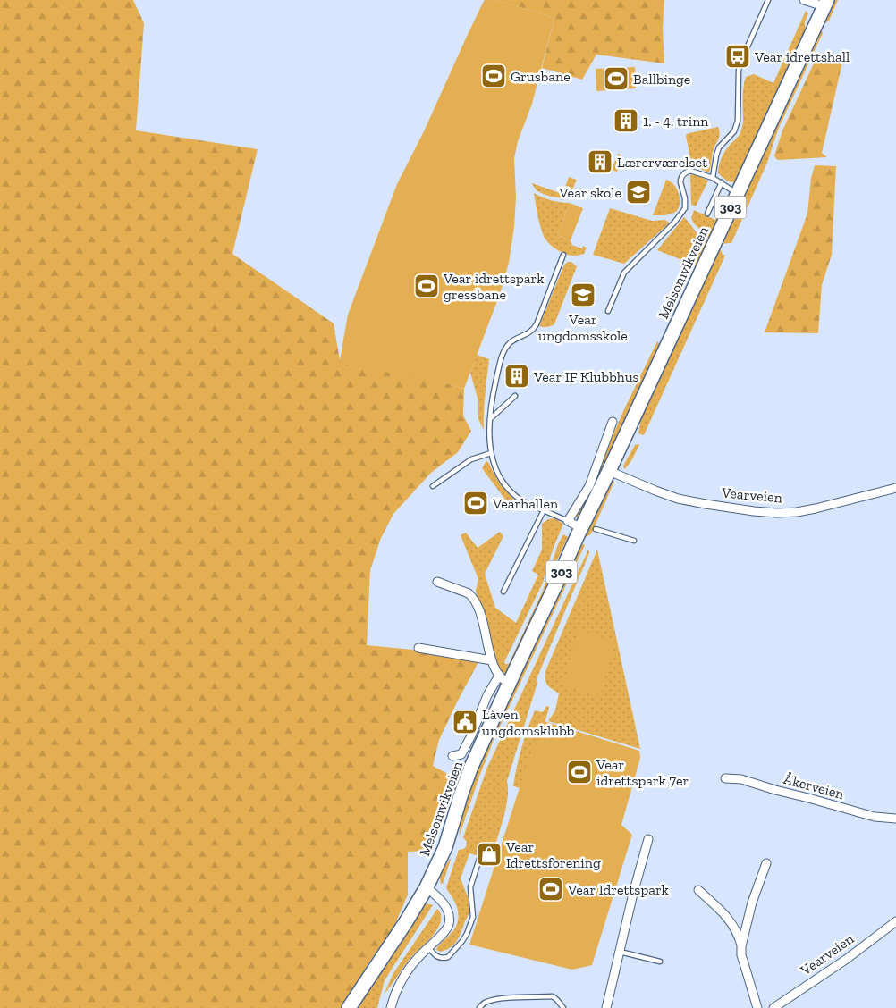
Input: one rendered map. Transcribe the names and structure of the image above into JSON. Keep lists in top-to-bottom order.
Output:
{
  "streets": {
    "main road": ["303", "Melsomvikveien"],
    "street": ["Vearveien", "Åkerveien"]
  },
  "crossings": [
    ["Melsomvikveien", "Vearveien"]
  ],
  "places": {
    "bus stop": ["Vear idrettshall"],
    "sports": [
      "Grusbane",
      "Ballbinge",
      "Vear idrettspark gressbane",
      "Vearhallen",
      "Vear idrettspark 7er",
      "Vear Idrettspark"
    ],
    "building": ["1. - 4. trinn", "Lærerværelset", "Vear IF Klubbhus"],
    "school or university": ["Vear skole", "Vear ungdomsskole"],
    "public building": ["Låven ungdomsklubb"],
    "shop": ["Vear Idrettsforening"]
  }
}
